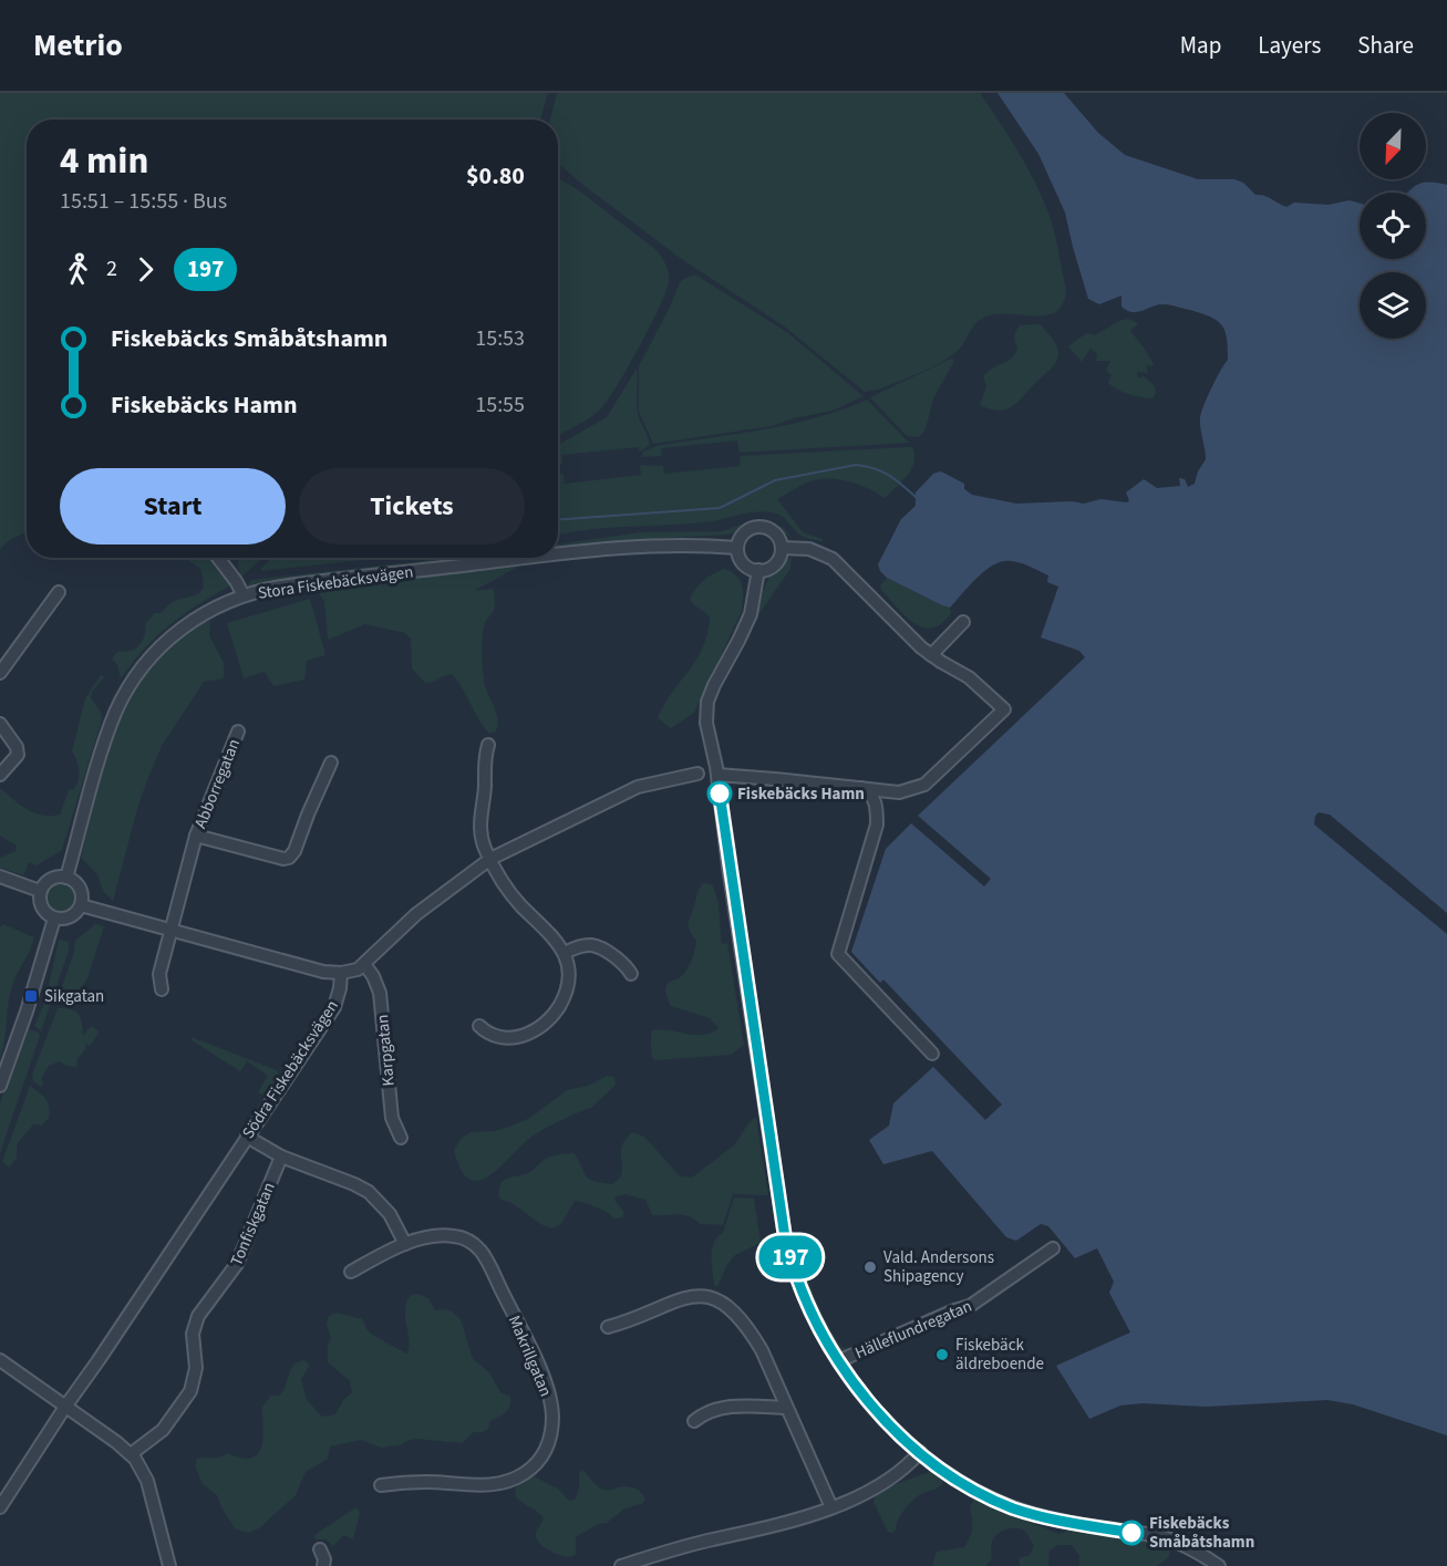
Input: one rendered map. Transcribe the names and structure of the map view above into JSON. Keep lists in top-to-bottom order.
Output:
{
  "streets": {
    "street": [
      "Stora Fiskebäcksvägen",
      "Abborregatan",
      "Karpgatan",
      "Södra Fiskebäcksvägen",
      "Tonfiskgatan",
      "Hälleflundregatan",
      "Makrillgatan"
    ]
  },
  "crossings": [
    ["Stora Fiskebäcksvägen", "Hälleflundregatan"]
  ],
  "places": {
    "other": [
      "Fiskebäcks Hamn",
      "Vald. Andersons Shipagency",
      "Fiskebäck äldreboende",
      "Fiskebäcks Småbåtshamn"
    ],
    "transit": ["Sikgatan"]
  },
  "lines": ["bus line 197"],
  "north": "bottom left",
  "page": {
    "header": "Metrio",
    "nav": ["Map", "Layers", "Share"],
    "on_map": "197",
    "heading": ["4 min", "15:51 – 15:55 · Bus", "$0.80"],
    "legs": ["2", "197"],
    "list": [
      {
        "name": "Fiskebäcks Småbåtshamn",
        "value": "15:53"
      },
      {
        "name": "Fiskebäcks Hamn",
        "value": "15:55"
      }
    ],
    "buttons": ["Start", "Tickets"]
  }
}
